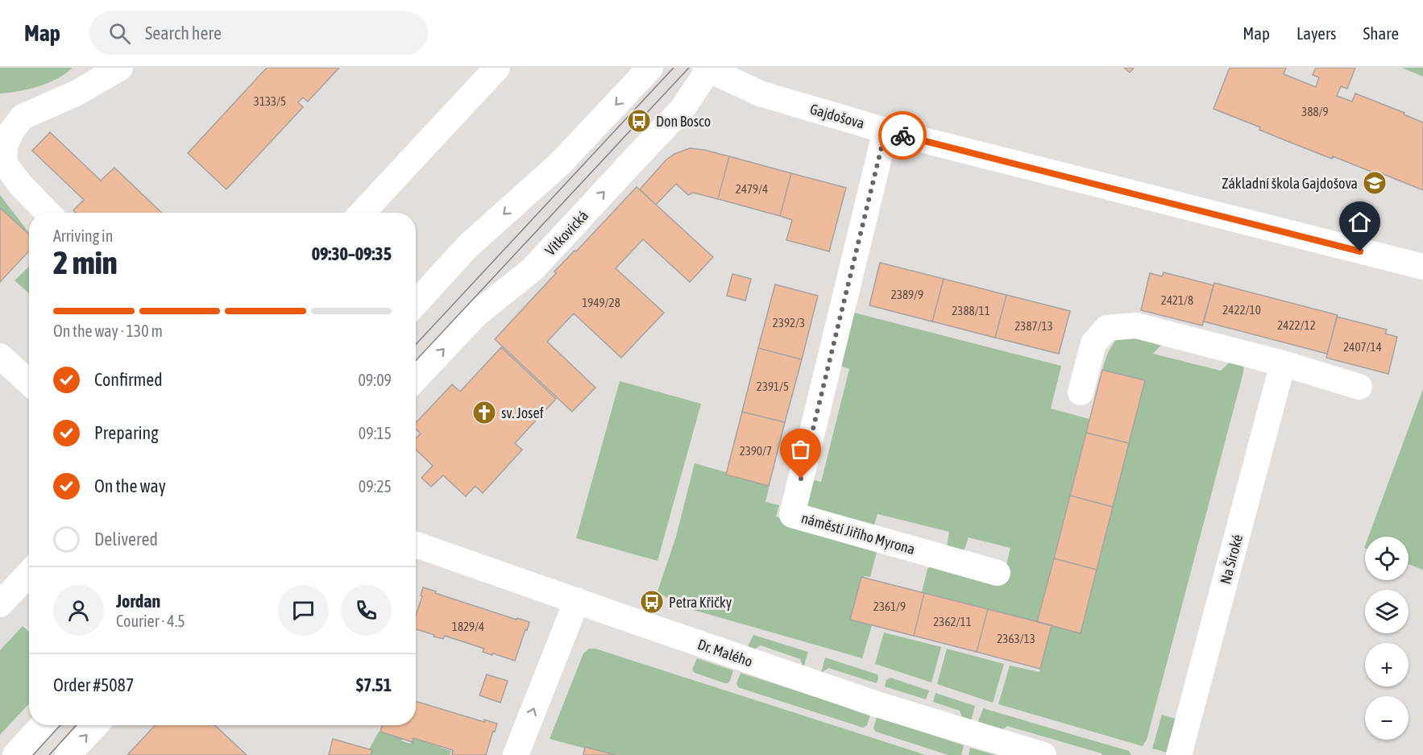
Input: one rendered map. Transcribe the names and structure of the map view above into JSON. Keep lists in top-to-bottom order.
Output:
{
  "streets": {
    "street": [
      "Gajdošova",
      "Vítkovická",
      "náměstí Jiřího Myrona",
      "Na Široké",
      "Dr. Malého"
    ]
  },
  "crossings": [
    ["Gajdošova", "Vítkovická"],
    ["Gajdošova", "náměstí Jiřího Myrona"]
  ],
  "places": {
    "bus stop": ["Don Bosco", "Petra Křičky"],
    "school or university": ["Základní škola Gajdošova"],
    "church": ["sv. Josef"]
  },
  "house_numbers": [
    "3133/5",
    "388/9",
    "2479/4",
    "2389/9",
    "2421/8",
    "1949/28",
    "2422/10",
    "2388/11",
    "2392/3",
    "2422/12",
    "2387/13",
    "2407/14",
    "2391/5",
    "2390/7",
    "2361/9",
    "2362/11",
    "1829/4",
    "2363/13"
  ],
  "page": {
    "header": "Map",
    "search": "Search here",
    "nav": ["Map", "Layers", "Share"],
    "heading": ["2 min", "Arriving in", "09:30–09:35"],
    "panel": [
      "Jordan",
      "Courier · 4.5",
      "Order #5087",
      "$7.51"
    ],
    "bar": "On the way · 130 m",
    "list": [
      ["Confirmed", "09:09"],
      ["Preparing", "09:15"],
      ["On the way", "09:25"],
      "Delivered"
    ],
    "map_buttons": ["+", "−"]
  }
}
